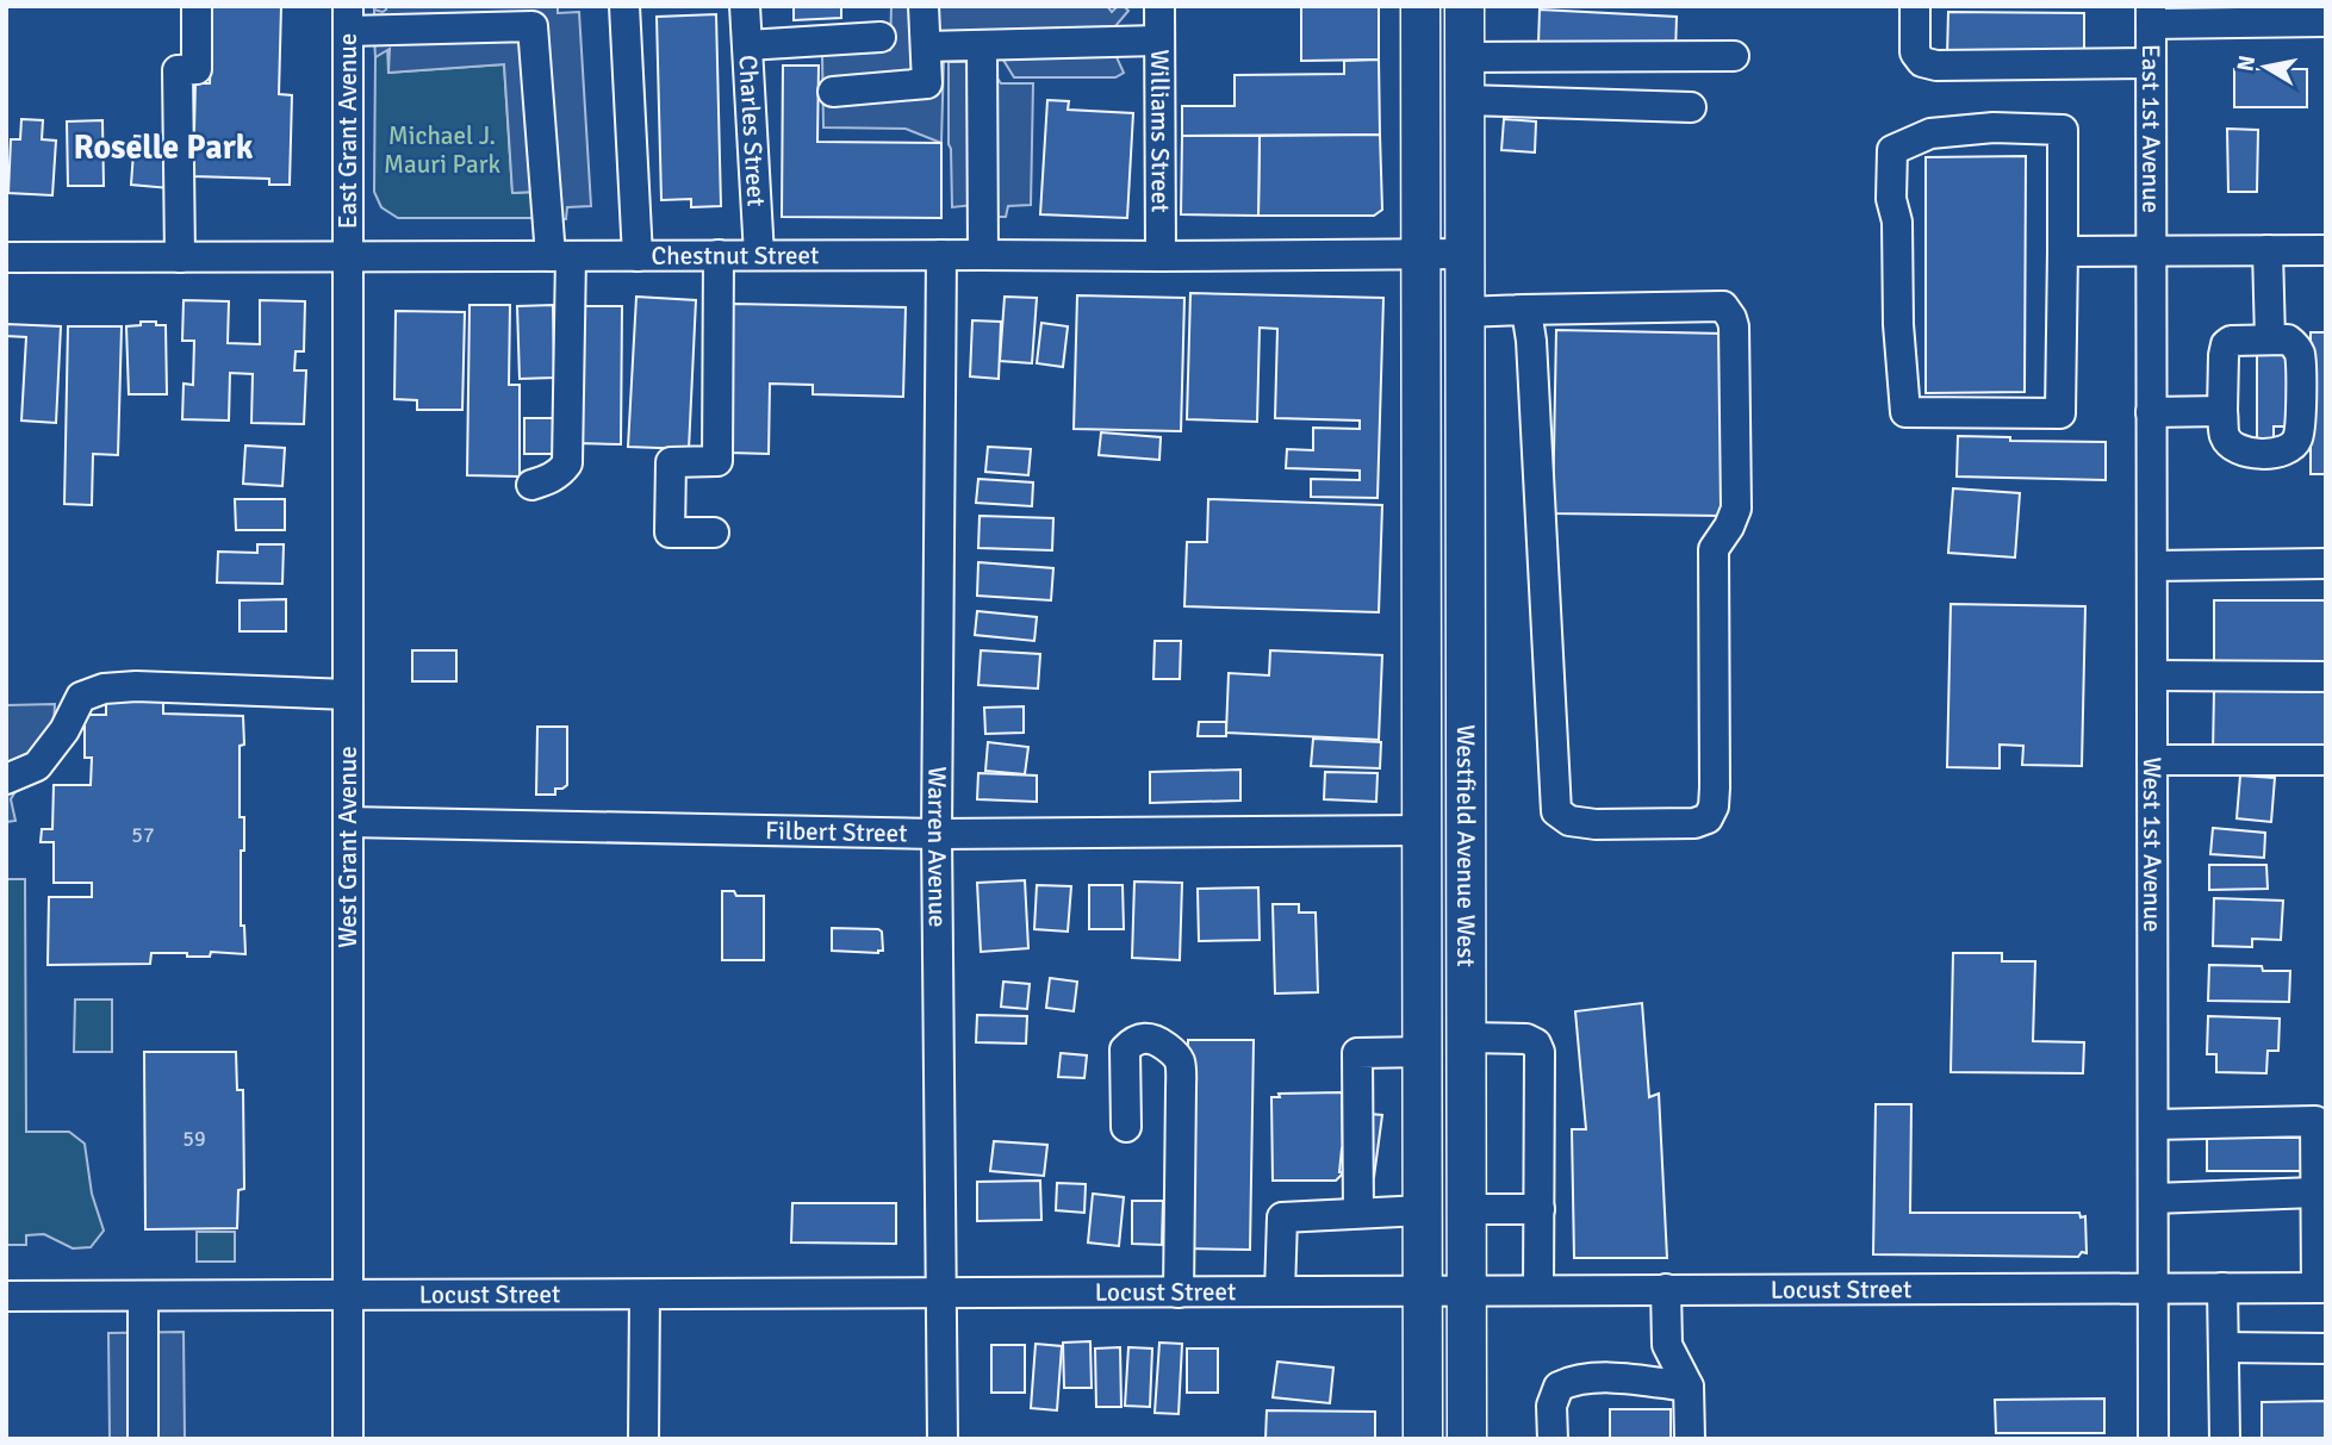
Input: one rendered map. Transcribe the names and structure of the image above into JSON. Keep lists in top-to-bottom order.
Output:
{
  "streets": {
    "main road": ["Westfield Avenue West"],
    "street": [
      "East 1st Avenue",
      "East Grant Avenue",
      "Charles Street",
      "Williams Street",
      "Chestnut Street",
      "Filbert Street",
      "West 1st Avenue",
      "West Grant Avenue",
      "Warren Avenue",
      "Locust Street"
    ]
  },
  "crossings": [
    ["East 1st Avenue", "West 1st Avenue"],
    ["East Grant Avenue", "Chestnut Street"],
    ["East Grant Avenue", "West Grant Avenue"],
    ["Charles Street", "Chestnut Street"],
    ["Williams Street", "Chestnut Street"],
    ["Chestnut Street", "Westfield Avenue West"],
    ["Chestnut Street", "West Grant Avenue"],
    ["Chestnut Street", "Warren Avenue"],
    ["Filbert Street", "Westfield Avenue West"],
    ["Filbert Street", "West Grant Avenue"],
    ["Filbert Street", "Warren Avenue"],
    ["West 1st Avenue", "Locust Street"],
    ["Westfield Avenue West", "Locust Street"],
    ["West Grant Avenue", "Locust Street"],
    ["Warren Avenue", "Locust Street"]
  ],
  "districts": ["Roselle Park"],
  "parks": ["Michael J. Mauri Park"],
  "house_numbers": ["57", "59"],
  "north": "left"
}
